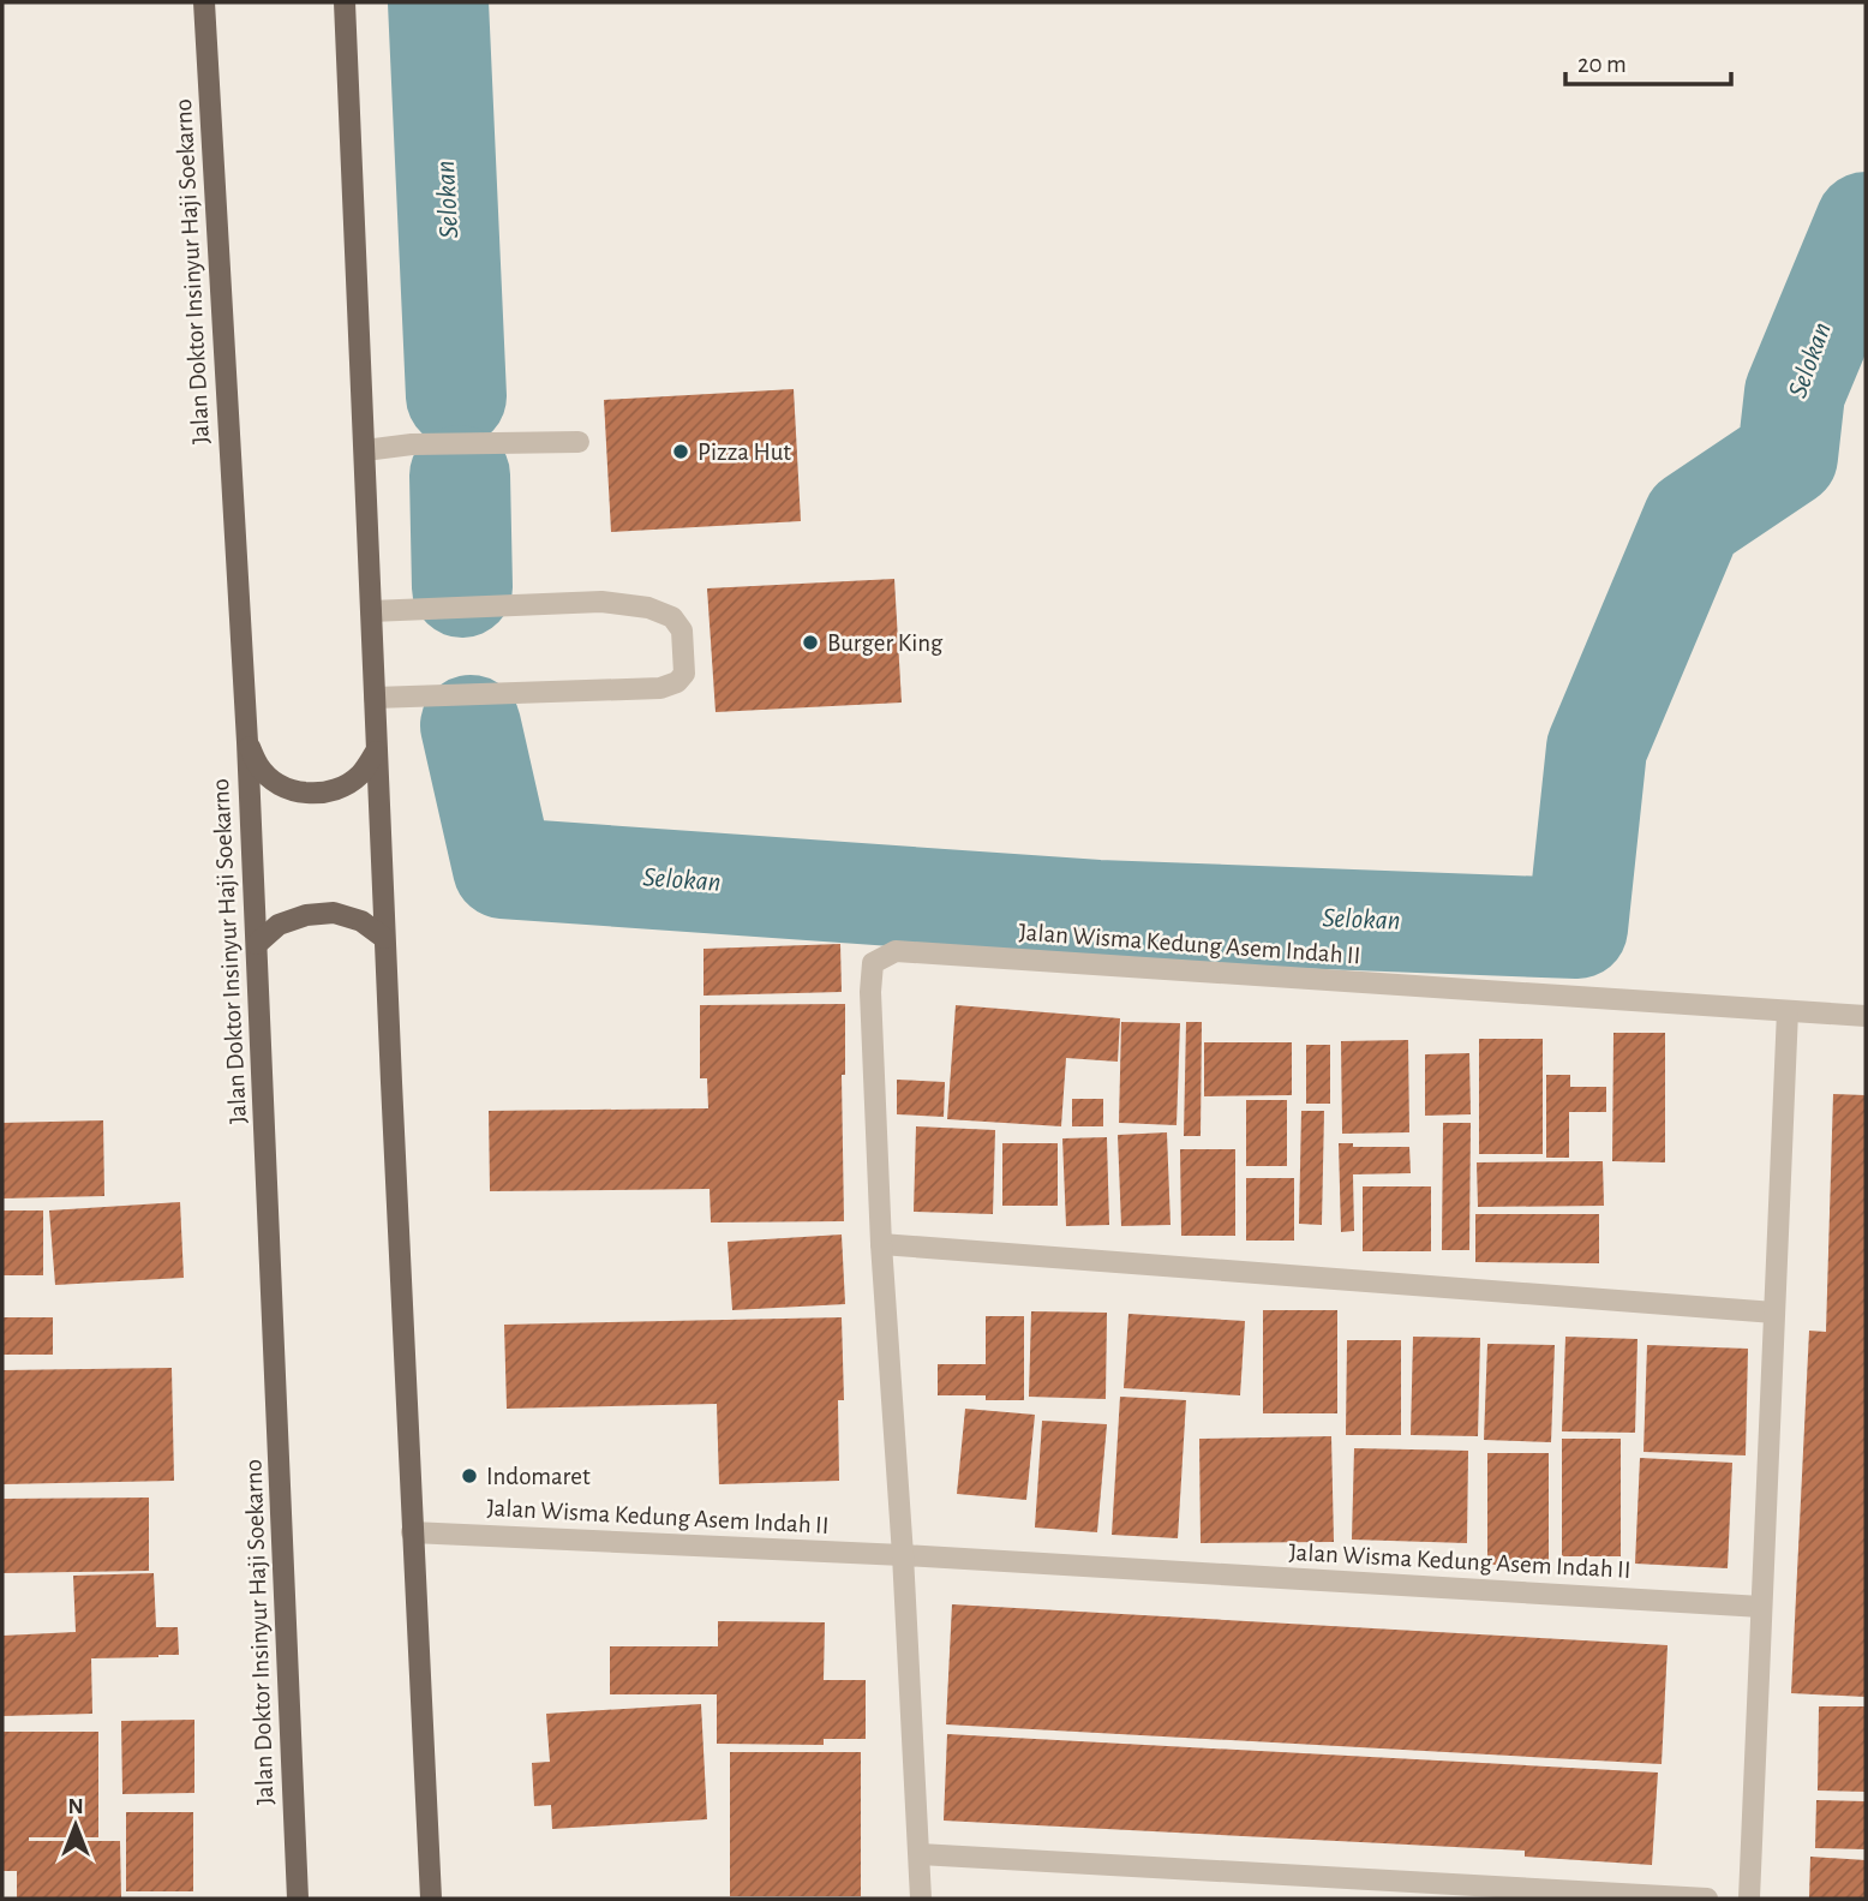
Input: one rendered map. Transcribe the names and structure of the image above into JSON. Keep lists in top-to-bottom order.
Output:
{
  "streets": {
    "main road": ["Jalan Doktor Insinyur Haji Soekarno"],
    "street": ["Jalan Wisma Kedung Asem Indah II"]
  },
  "water": ["Selokan"],
  "places": ["Pizza Hut", "Burger King", "Indomaret"],
  "scale_bar": "20 m",
  "north": "top"
}
